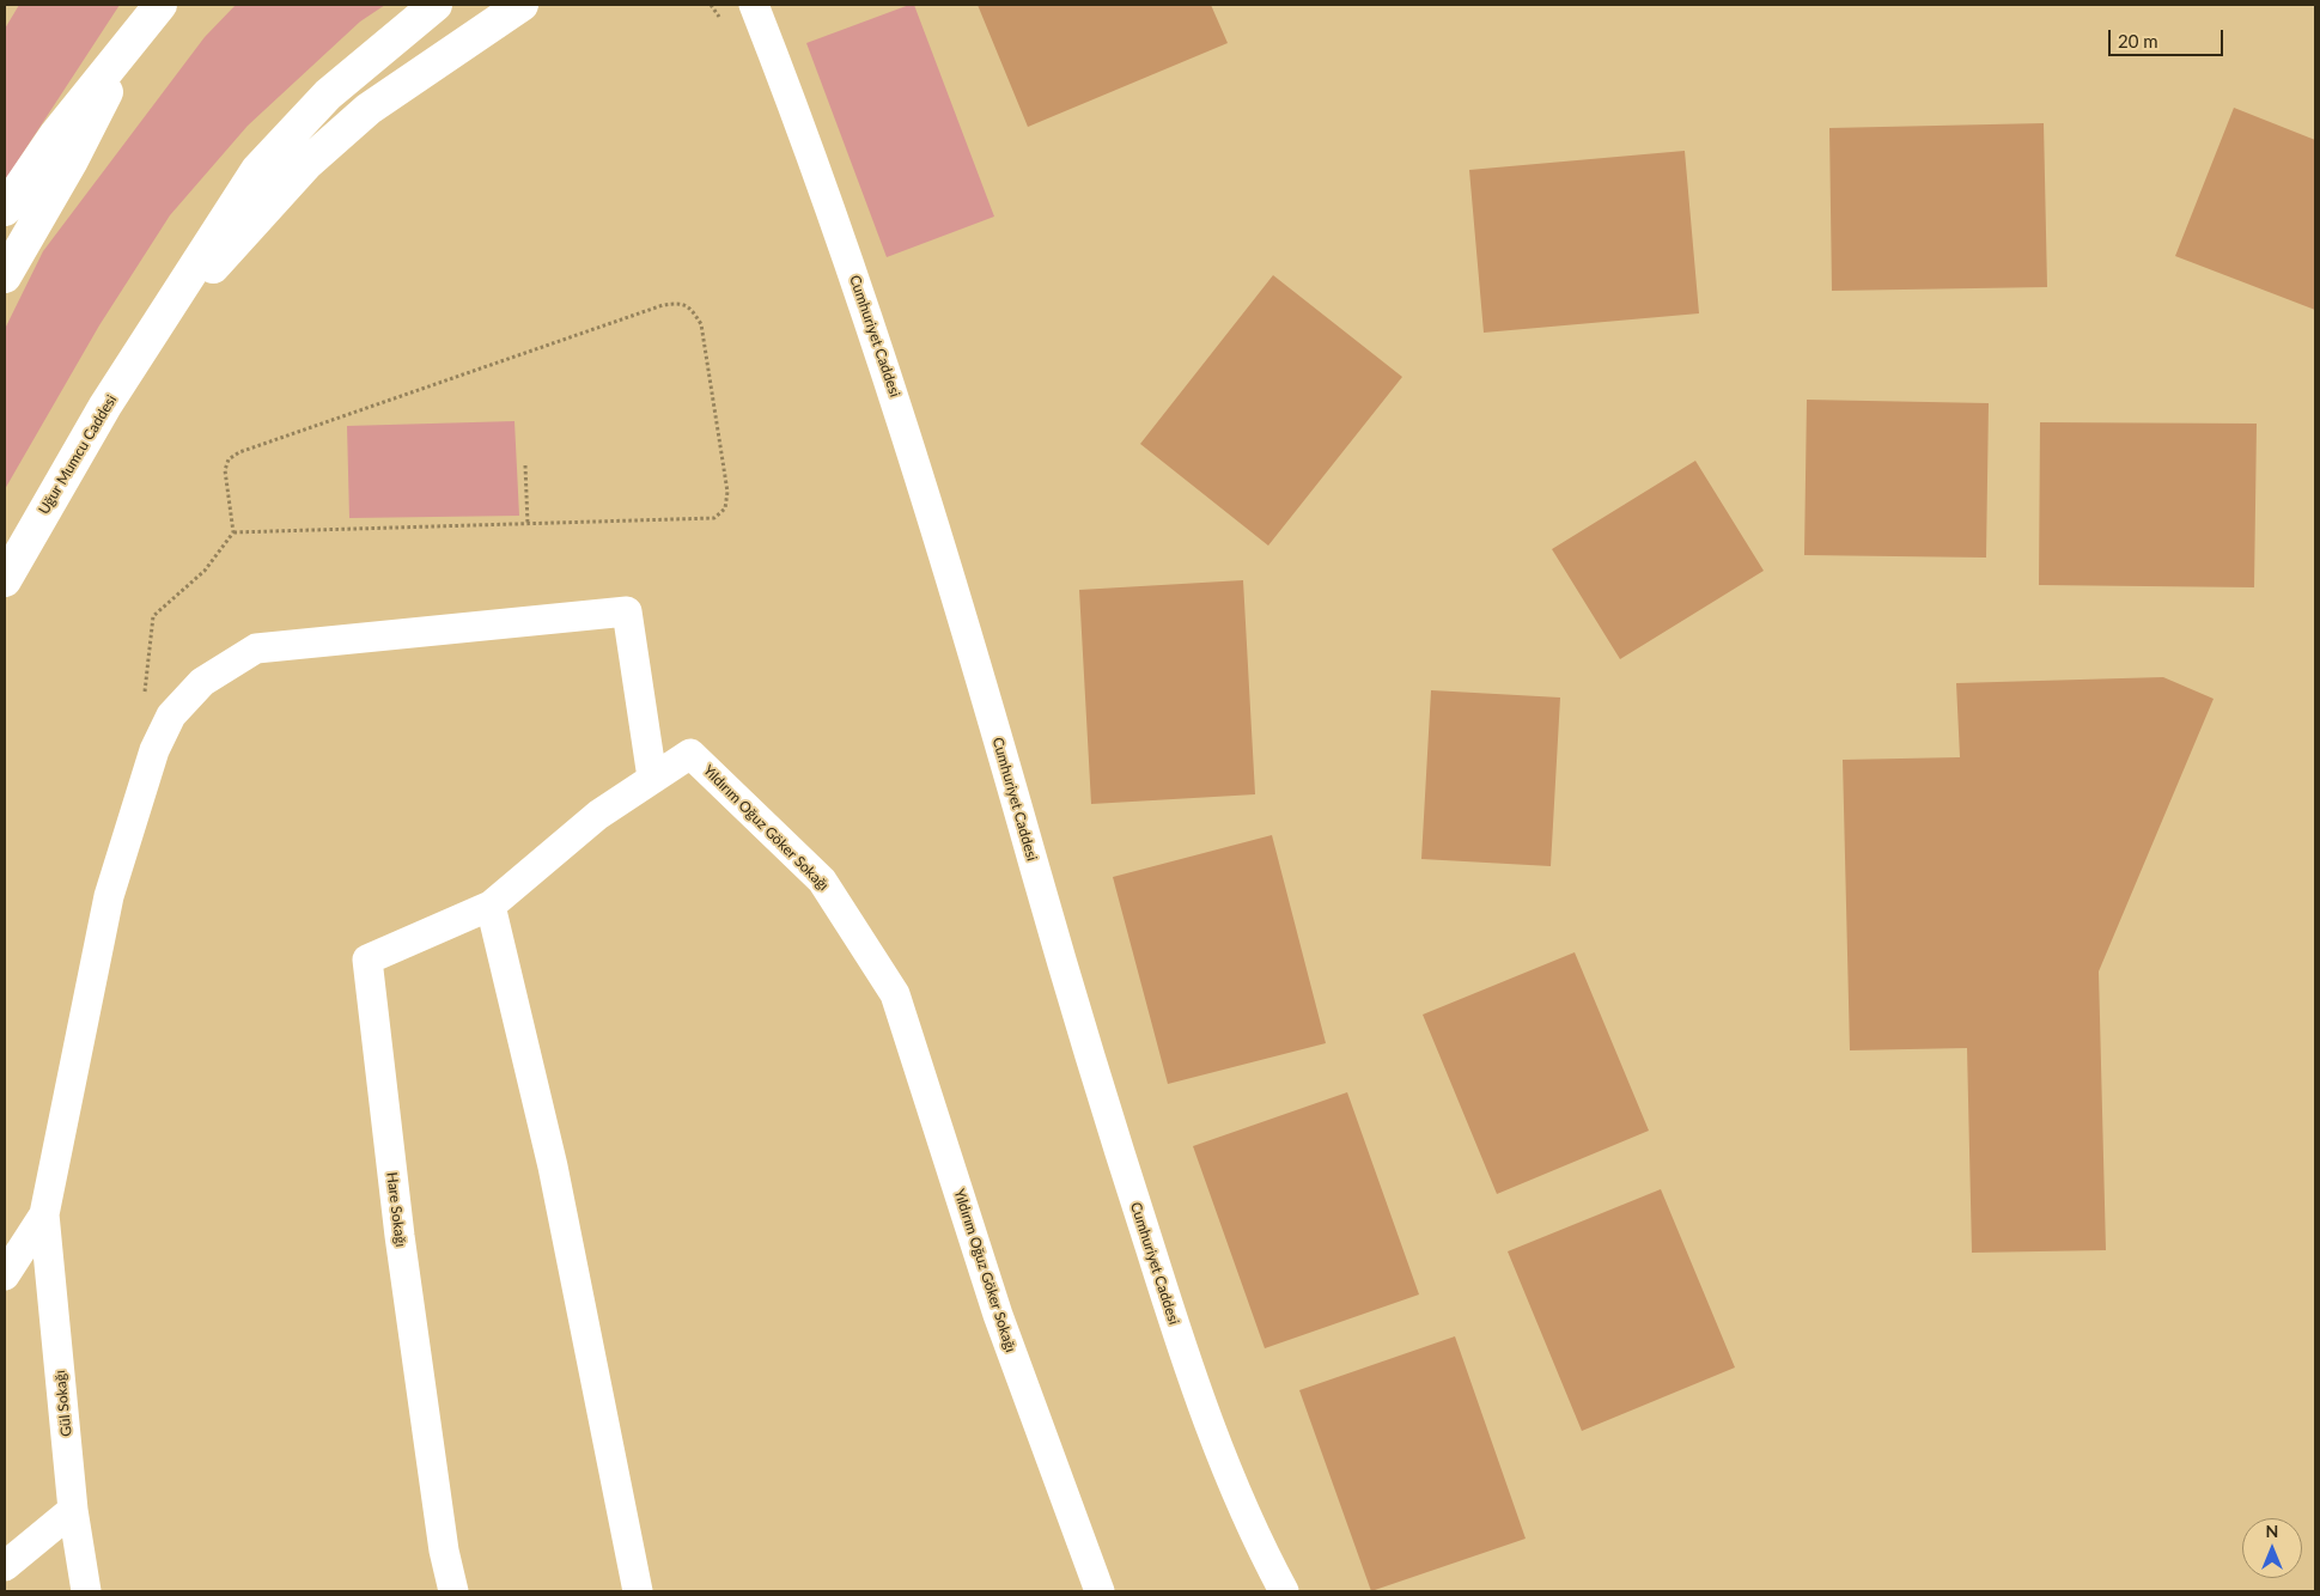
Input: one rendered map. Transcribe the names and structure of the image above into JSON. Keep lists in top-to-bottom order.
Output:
{
  "streets": {
    "main road": ["Uğur Mumcu Caddesi"],
    "street": [
      "Cumhuriyet Caddesi",
      "Yıldırım Oğuz Göker Sokağı",
      "Hare Sokağı",
      "Gül Sokağı"
    ]
  },
  "crossings": [
    ["Yıldırım Oğuz Göker Sokağı", "Hare Sokağı"]
  ],
  "scale_bar": "20 m",
  "north": "top"
}
